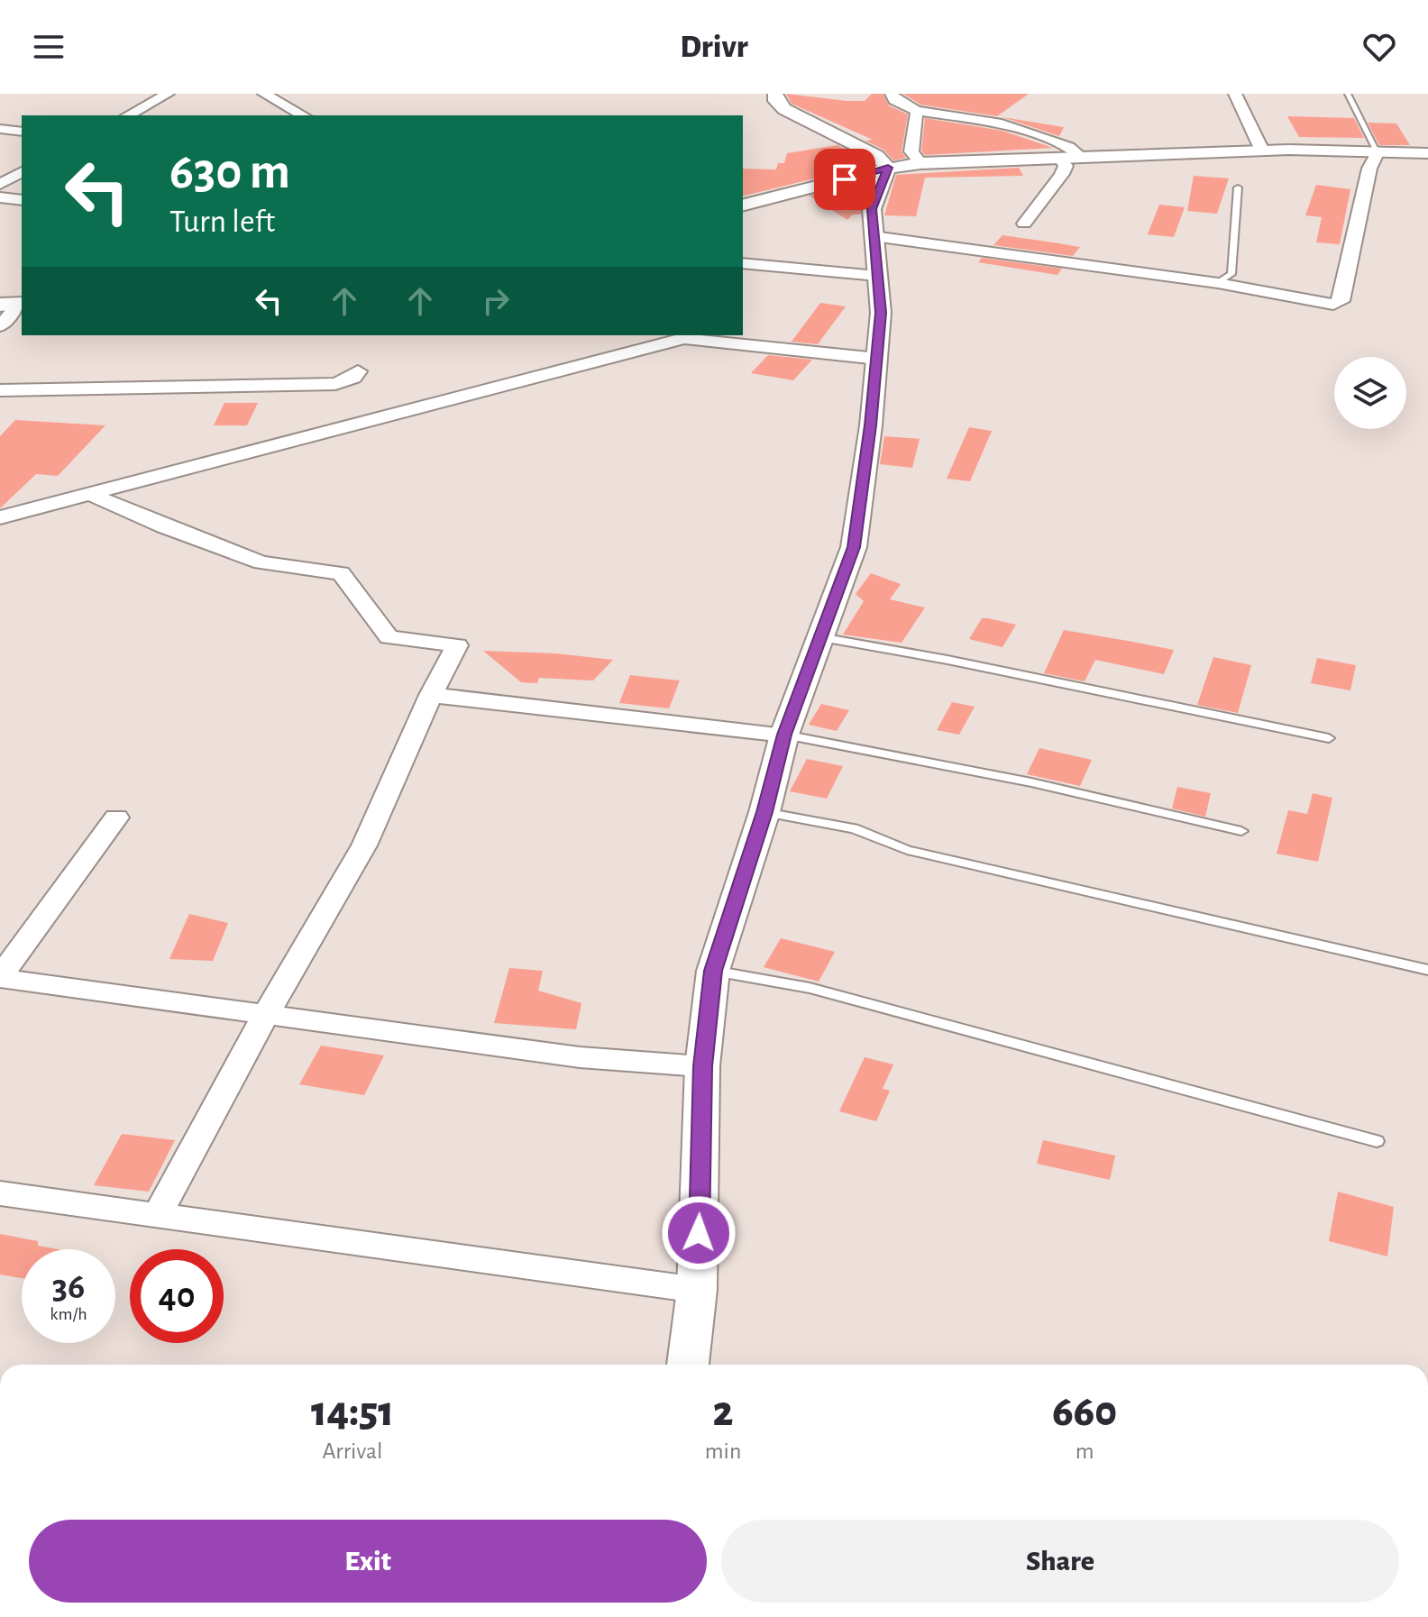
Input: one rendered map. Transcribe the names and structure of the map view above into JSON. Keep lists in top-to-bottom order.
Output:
{
  "page": {
    "header": "Drivr",
    "turn": ["630 m", "Turn left"],
    "speed": "36 km/h",
    "limit": "40",
    "eta": [
      "14:51",
      "Arrival",
      "2",
      "min",
      "660",
      "m"
    ],
    "buttons": ["Exit", "Share"]
  }
}
